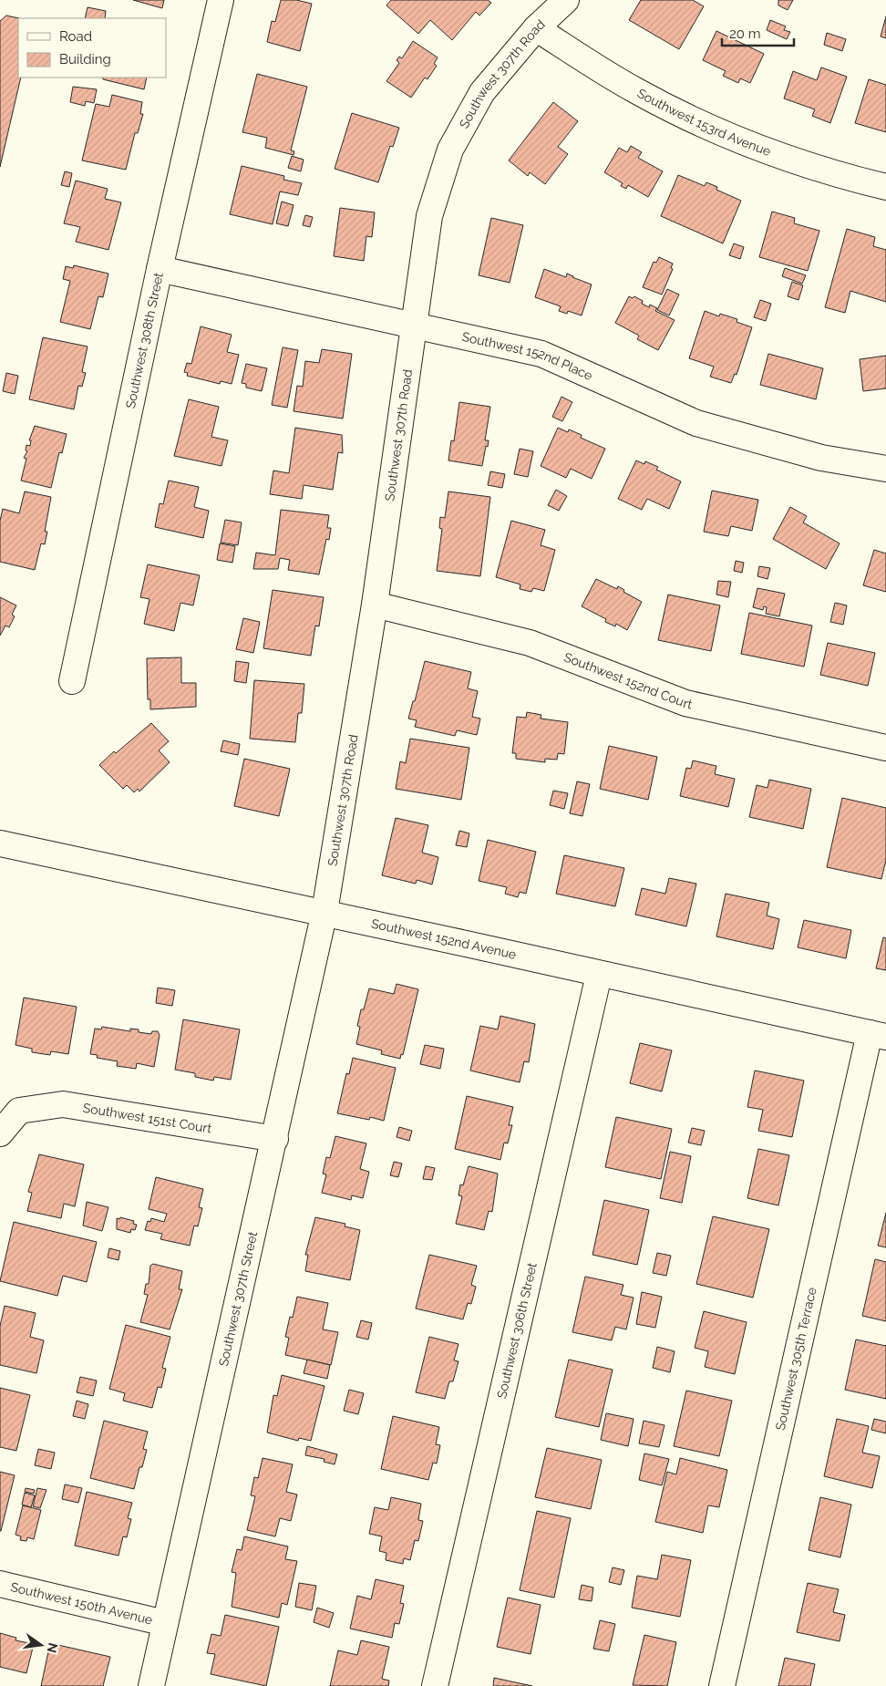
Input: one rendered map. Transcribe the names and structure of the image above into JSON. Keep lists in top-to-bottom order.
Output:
{
  "streets": {
    "street": [
      "Southwest 307th Road",
      "Southwest 153rd Avenue",
      "Southwest 308th Street",
      "Southwest 152nd Place",
      "Southwest 152nd Court",
      "Southwest 152nd Avenue",
      "Southwest 151st Court",
      "Southwest 307th Street",
      "Southwest 306th Street",
      "Southwest 305th Terrace",
      "Southwest 150th Avenue"
    ]
  },
  "crossings": [
    ["Southwest 307th Road", "Southwest 153rd Avenue"],
    ["Southwest 307th Road", "Southwest 152nd Place"],
    ["Southwest 307th Road", "Southwest 152nd Court"],
    ["Southwest 307th Road", "Southwest 152nd Avenue"],
    ["Southwest 307th Road", "Southwest 307th Street"],
    ["Southwest 308th Street", "Southwest 152nd Place"],
    ["Southwest 152nd Avenue", "Southwest 307th Street"],
    ["Southwest 152nd Avenue", "Southwest 306th Street"],
    ["Southwest 152nd Avenue", "Southwest 305th Terrace"],
    ["Southwest 151st Court", "Southwest 307th Street"],
    ["Southwest 307th Street", "Southwest 150th Avenue"]
  ],
  "legend": ["Road", "Building"],
  "scale_bar": "20 m",
  "north": "right"
}
